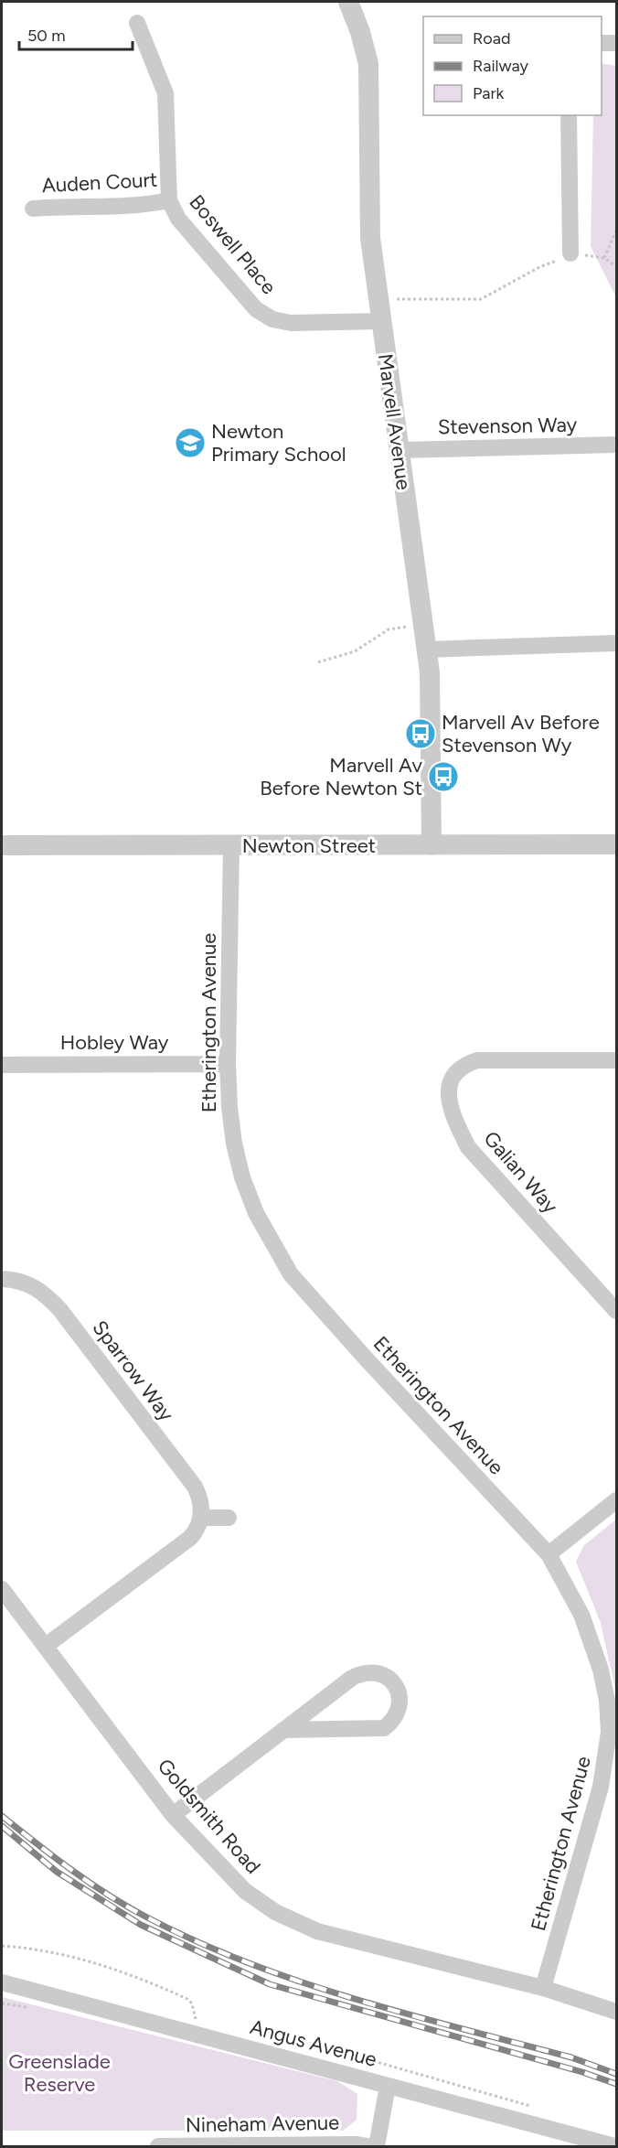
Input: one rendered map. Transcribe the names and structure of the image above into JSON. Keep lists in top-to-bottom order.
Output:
{
  "streets": {
    "street": [
      "Auden Court",
      "Boswell Place",
      "Marvell Avenue",
      "Stevenson Way",
      "Newton Street",
      "Etherington Avenue",
      "Hobley Way",
      "Galian Way",
      "Sparrow Way",
      "Goldsmith Road",
      "Angus Avenue",
      "Nineham Avenue"
    ]
  },
  "crossings": [
    ["Auden Court", "Boswell Place"],
    ["Boswell Place", "Marvell Avenue"],
    ["Marvell Avenue", "Stevenson Way"],
    ["Marvell Avenue", "Newton Street"],
    ["Newton Street", "Etherington Avenue"],
    ["Etherington Avenue", "Hobley Way"],
    ["Etherington Avenue", "Goldsmith Road"]
  ],
  "parks": ["Greenslade Reserve"],
  "places": {
    "school or university": ["Newton Primary School"],
    "bus stop": ["Marvell Av Before Stevenson Wy", "Marvell Av Before Newton St"]
  },
  "legend": ["Road", "Railway", "Park"],
  "scale_bar": "50 m"
}
